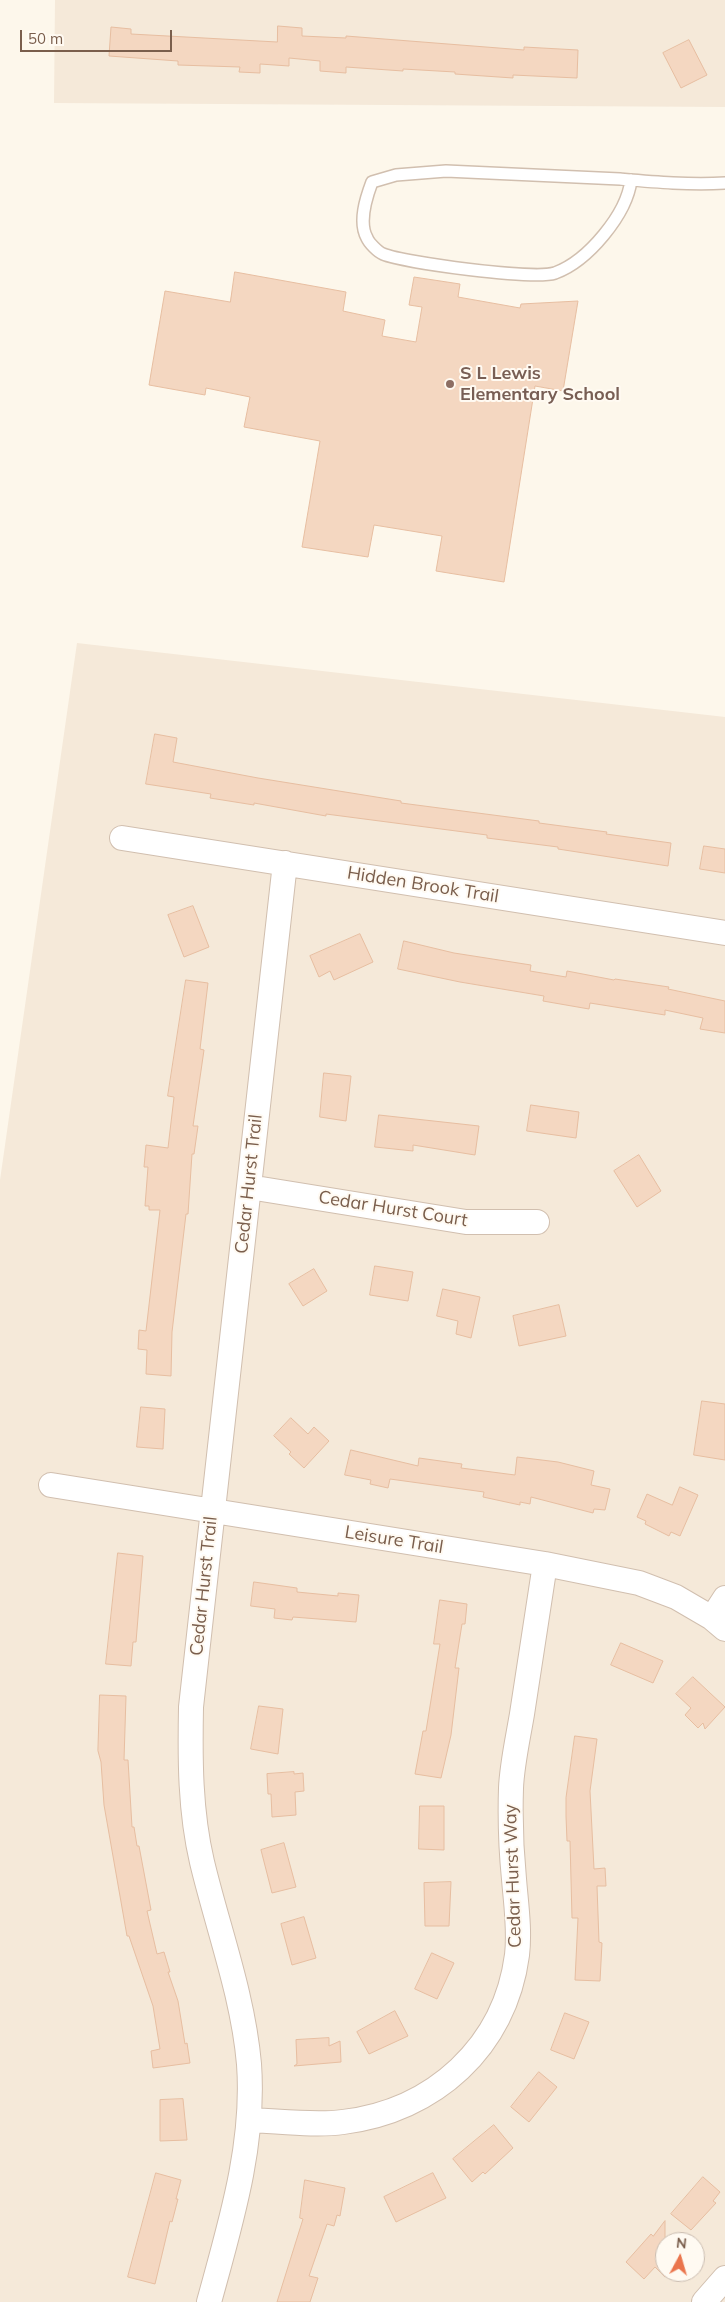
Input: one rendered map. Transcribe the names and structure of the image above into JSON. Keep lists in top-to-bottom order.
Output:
{
  "streets": {
    "street": [
      "Hidden Brook Trail",
      "Cedar Hurst Trail",
      "Cedar Hurst Court",
      "Leisure Trail",
      "Cedar Hurst Way"
    ]
  },
  "crossings": [
    ["Hidden Brook Trail", "Cedar Hurst Trail"],
    ["Cedar Hurst Trail", "Cedar Hurst Court"],
    ["Cedar Hurst Trail", "Leisure Trail"],
    ["Cedar Hurst Trail", "Cedar Hurst Way"],
    ["Leisure Trail", "Cedar Hurst Way"]
  ],
  "places": ["S L Lewis Elementary School"],
  "scale_bar": "50 m",
  "north": "top"
}
